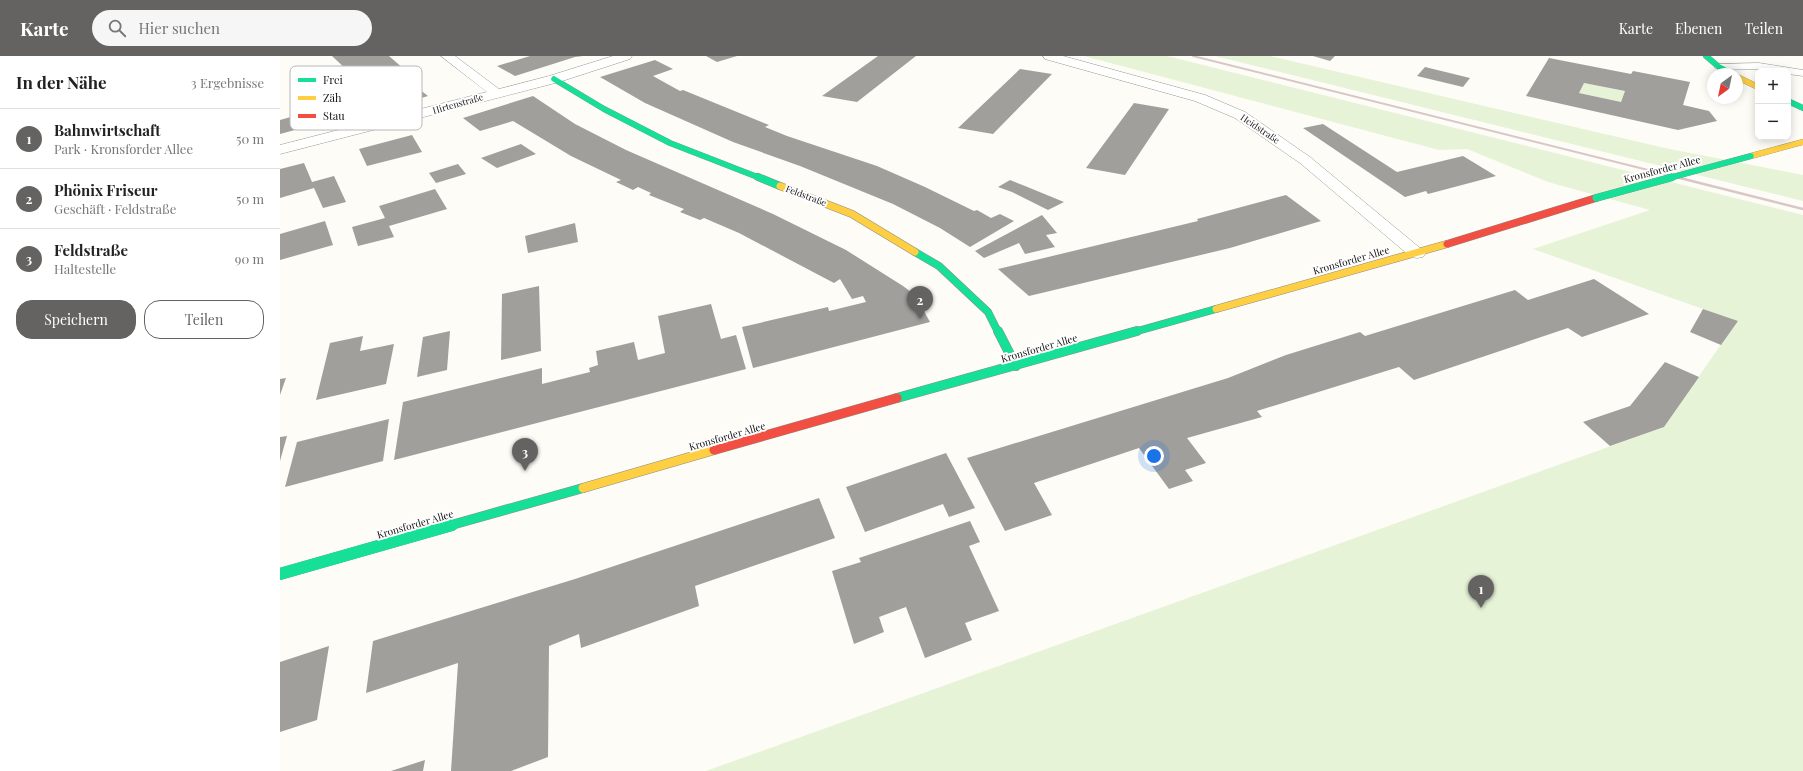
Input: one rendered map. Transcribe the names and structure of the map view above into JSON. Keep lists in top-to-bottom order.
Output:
{
  "streets": {
    "main road": ["Kronsforder Allee", "Feldstraße"],
    "street": ["Hirtenstraße", "Heidstraße"]
  },
  "crossings": [
    ["Hirtenstraße", "Feldstraße"],
    ["Heidstraße", "Kronsforder Allee"],
    ["Kronsforder Allee", "Feldstraße"]
  ],
  "legend": ["Frei", "Zäh", "Stau"],
  "north": "bottom left",
  "page": {
    "header": "Karte",
    "search": "Hier suchen",
    "nav": ["Karte", "Ebenen", "Teilen"],
    "heading": ["In der Nähe", "3 Ergebnisse"],
    "map_buttons": ["+", "−"],
    "list": [
      {
        "mark": "1",
        "name": "Bahnwirtschaft",
        "note": "Park · Kronsforder Allee",
        "value": "50 m"
      },
      {
        "mark": "2",
        "name": "Phönix Friseur",
        "note": "Geschäft · Feldstraße",
        "value": "50 m"
      },
      {
        "mark": "3",
        "name": "Feldstraße",
        "note": "Haltestelle",
        "value": "90 m"
      }
    ],
    "pins": ["2", "3", "1"],
    "buttons": ["Speichern", "Teilen"]
  }
}
